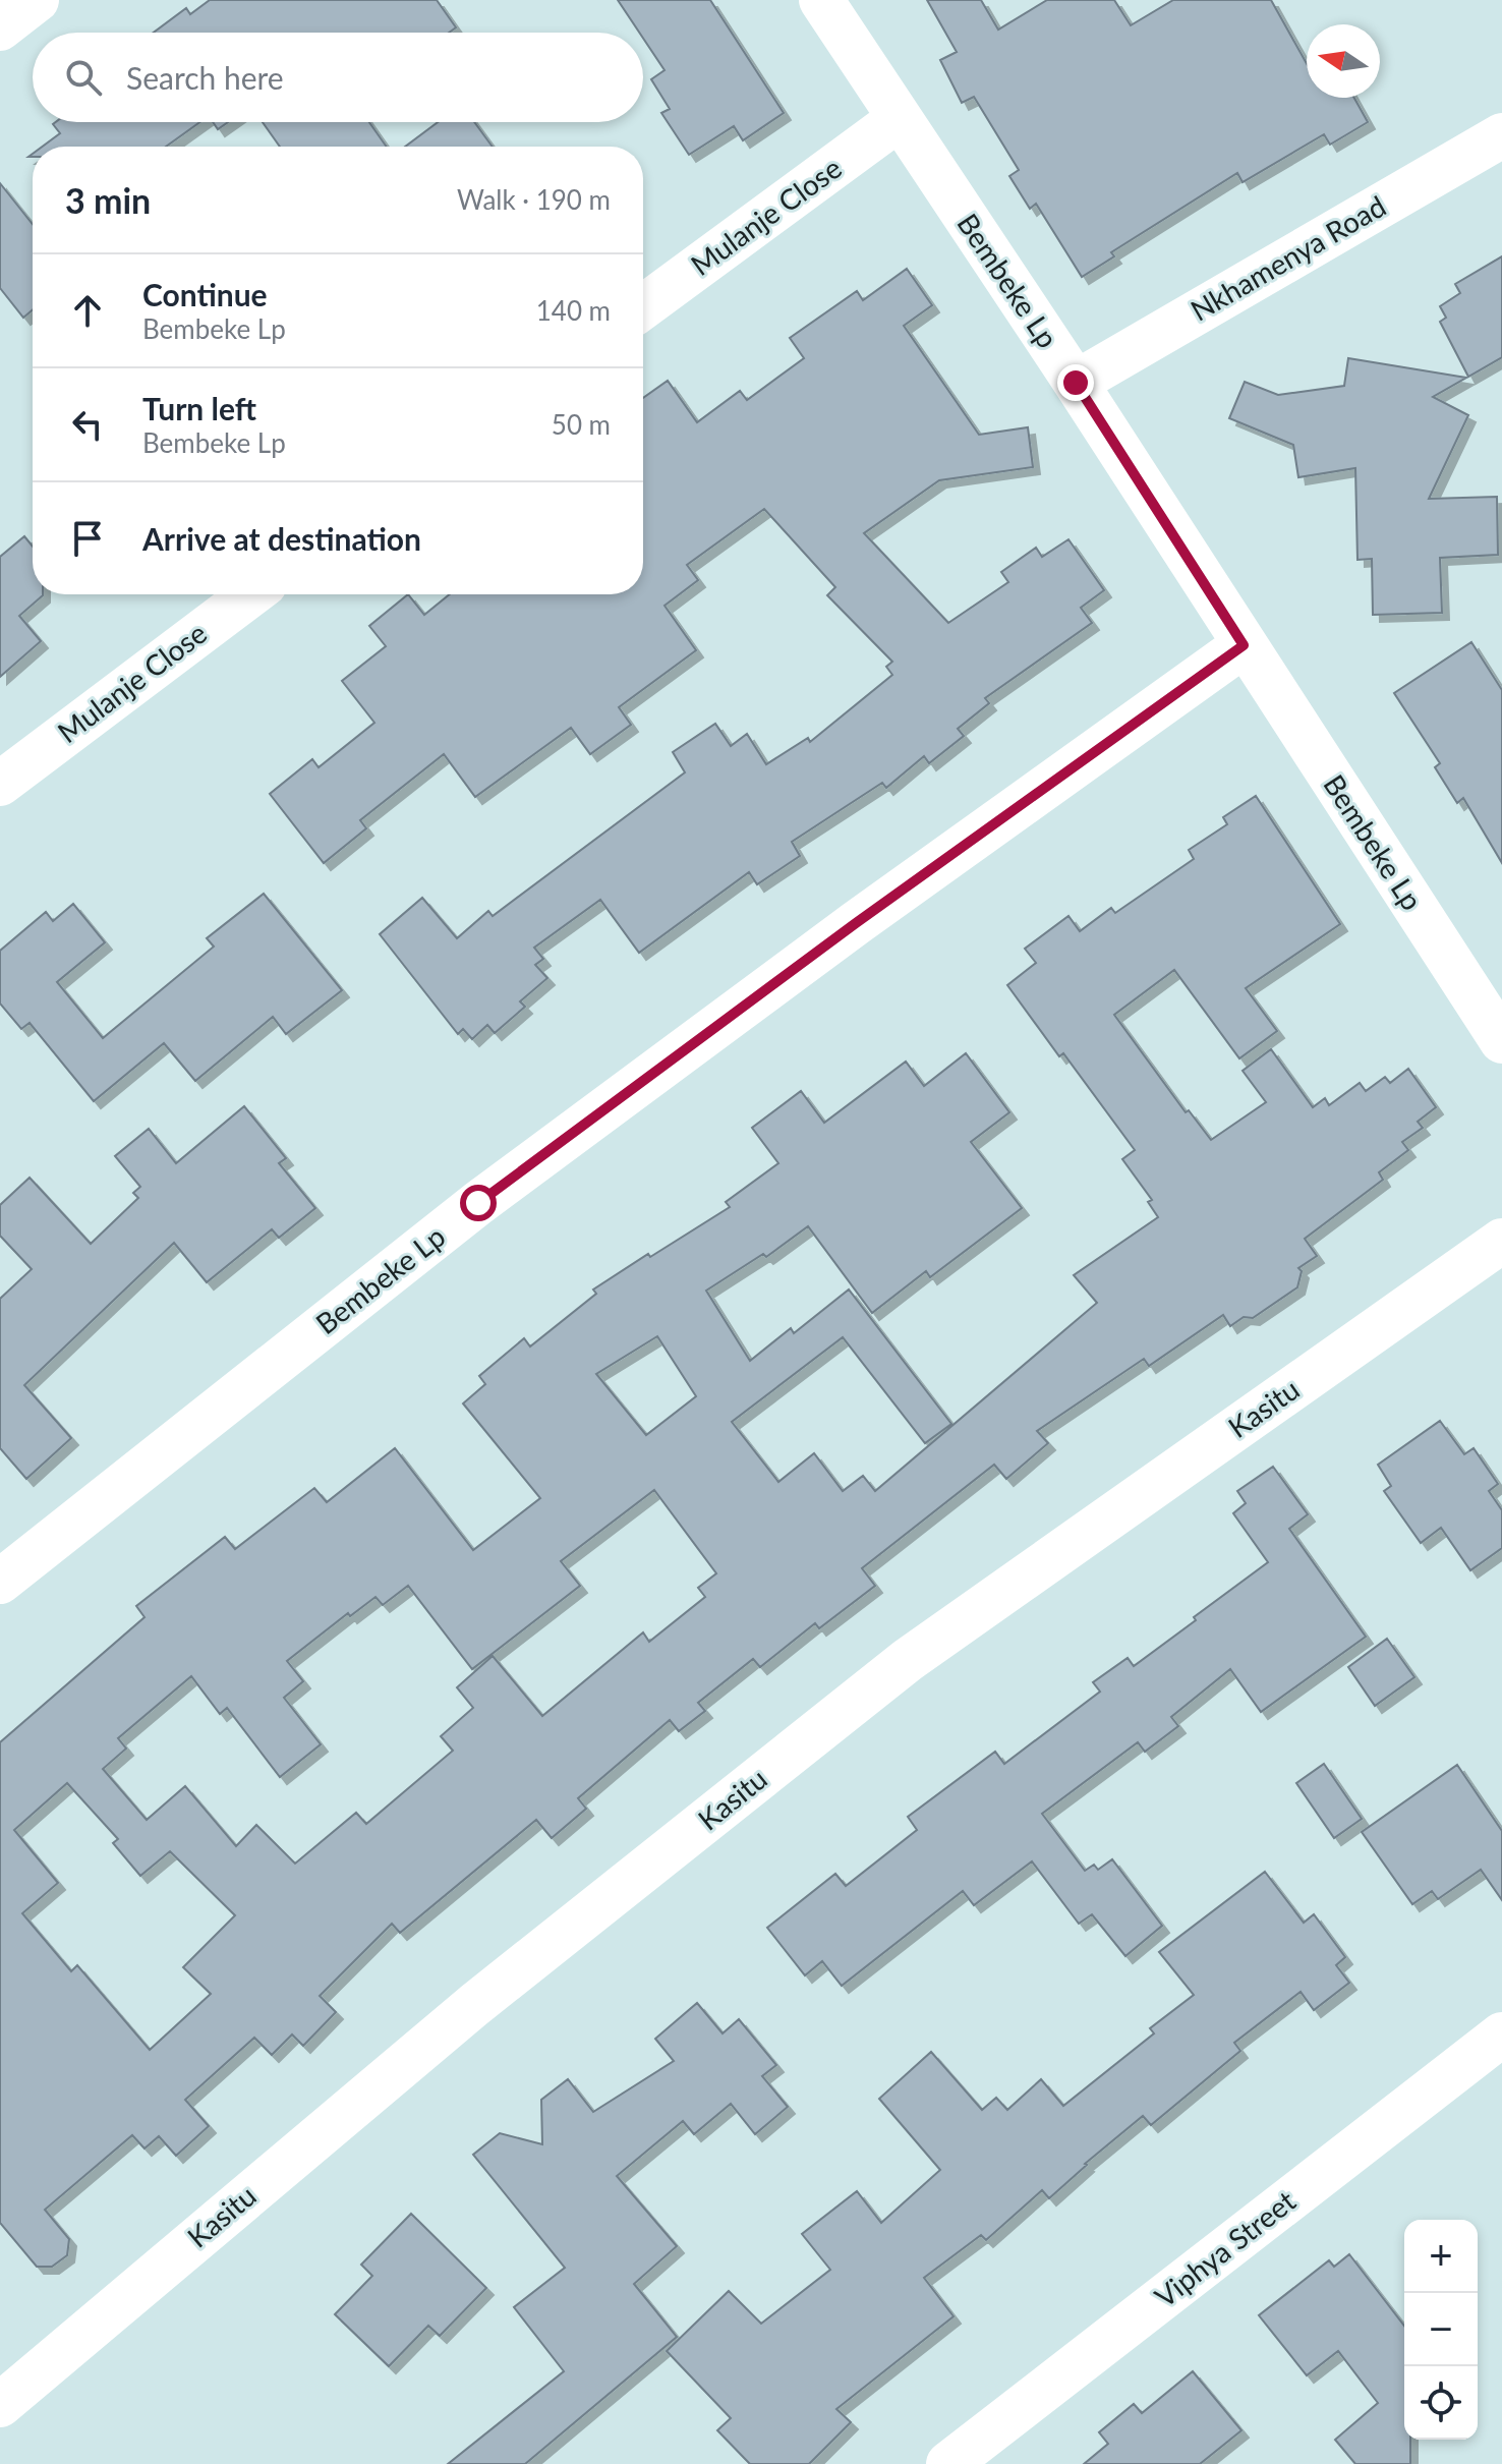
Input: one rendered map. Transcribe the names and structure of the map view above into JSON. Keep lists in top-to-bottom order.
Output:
{
  "streets": {
    "street": [
      "Mulanje Close",
      "Nkhamenya Road",
      "Bembeke Lp",
      "Kasitu",
      "Viphya Street"
    ]
  },
  "crossings": [
    ["Mulanje Close", "Bembeke Lp"],
    ["Nkhamenya Road", "Bembeke Lp"]
  ],
  "north": "left",
  "page": {
    "search": "Search here",
    "heading": ["3 min", "Walk · 190 m"],
    "list": [
      ["Continue", "Bembeke Lp", "140 m"],
      ["Turn left", "Bembeke Lp", "50 m"],
      "Arrive at destination"
    ],
    "map_buttons": ["+", "−"]
  }
}
